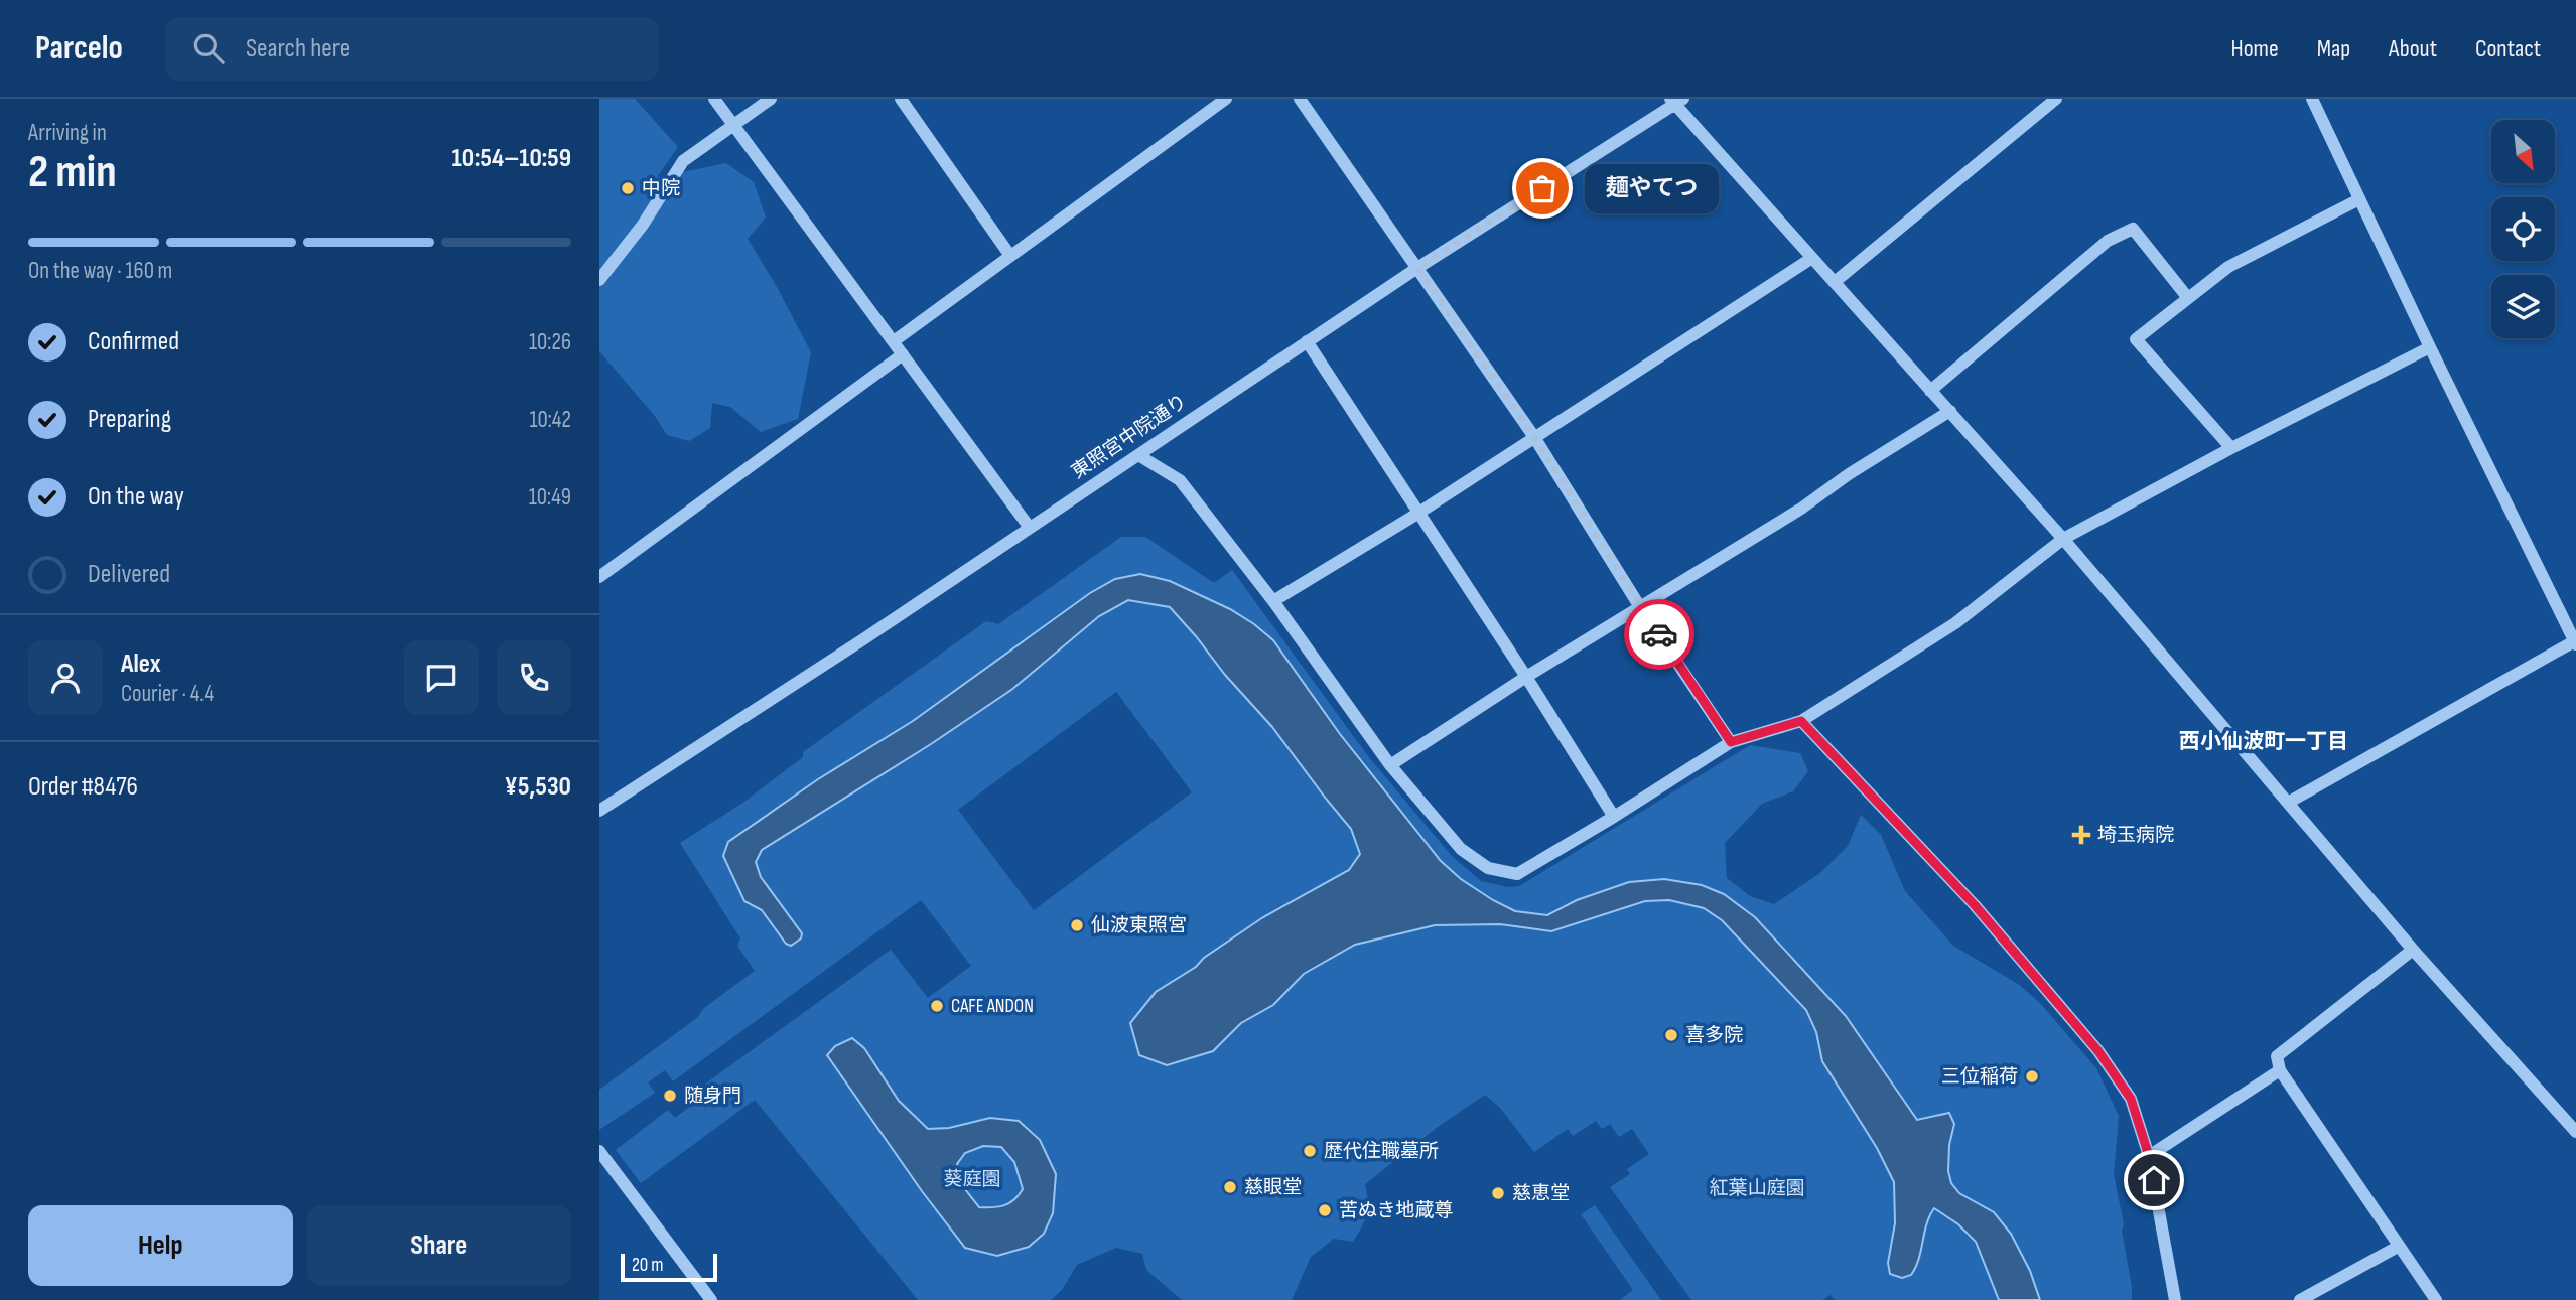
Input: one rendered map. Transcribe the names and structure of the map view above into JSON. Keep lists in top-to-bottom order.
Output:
{
  "streets": {
    "street": ["東照宮中院通り"]
  },
  "districts": ["西小仙波町一丁目"],
  "parks": ["葵庭園", "紅葉山庭園"],
  "places": {
    "other": [
      "中院",
      "麺やてつ",
      "仙波東照宮",
      "CAFE ANDON",
      "喜多院",
      "三位稲荷",
      "随身門",
      "歴代住職墓所",
      "慈眼堂",
      "慈恵堂",
      "苦ぬき地蔵尊"
    ],
    "health": ["埼玉病院"]
  },
  "scale_bar": "20 m",
  "north": "bottom right",
  "page": {
    "header": "Parcelo",
    "search": "Search here",
    "nav": [
      "Home",
      "Map",
      "About",
      "Contact"
    ],
    "heading": ["2 min", "Arriving in", "10:54–10:59"],
    "panel": [
      "Alex",
      "Courier · 4.4",
      "Order #8476",
      "¥5,530"
    ],
    "bubble": "麺やてつ",
    "bar": "On the way · 160 m",
    "list": [
      ["Confirmed", "10:26"],
      ["Preparing", "10:42"],
      ["On the way", "10:49"],
      "Delivered"
    ],
    "buttons": ["Help", "Share"],
    "scale": "20 m"
  }
}
